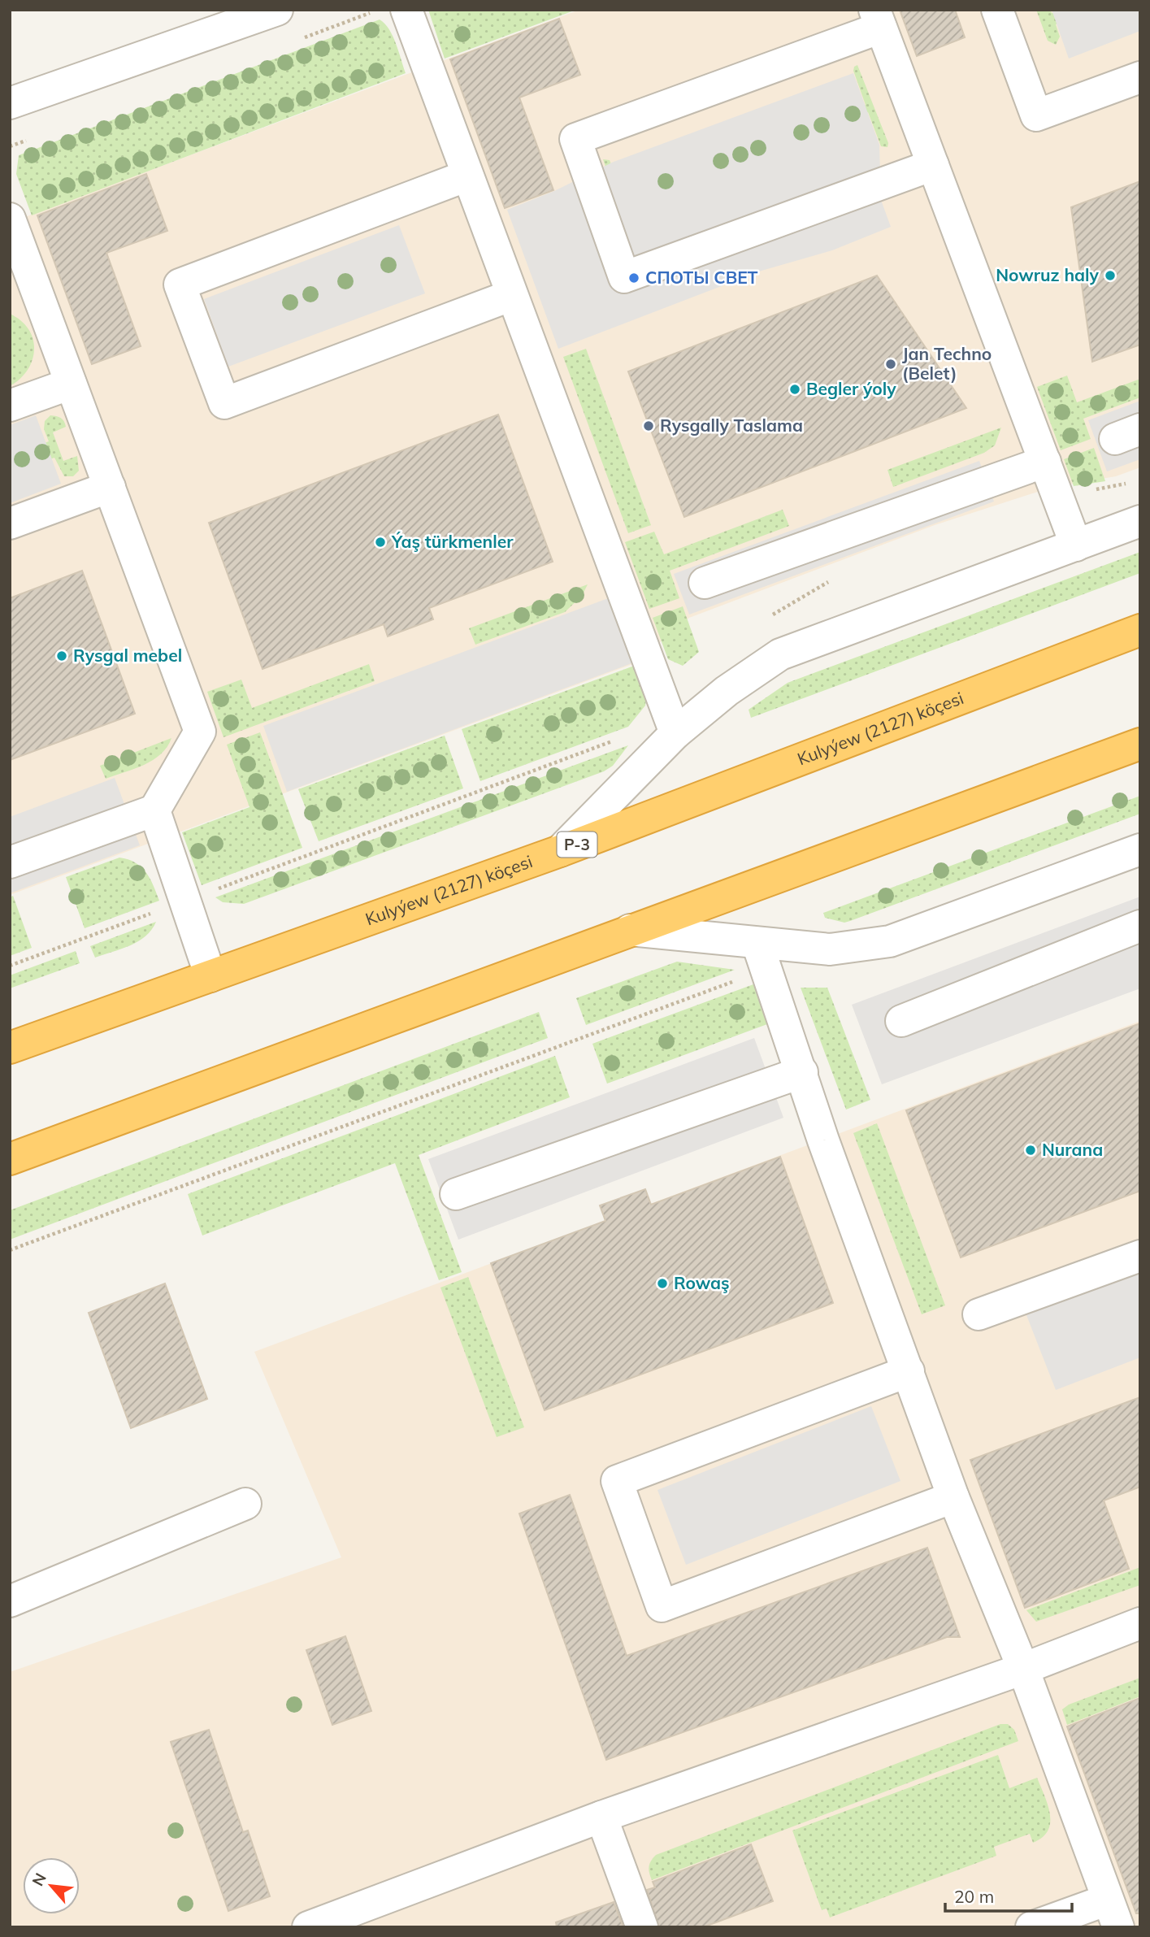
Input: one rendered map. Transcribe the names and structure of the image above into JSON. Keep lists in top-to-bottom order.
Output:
{
  "streets": {
    "highway": ["Kulyýew (2127) köçesi", "P-3"]
  },
  "places": [
    "Nowruz haly",
    "СПОТЫ СВЕТ",
    "Jan Techno (Belet)",
    "Begler ýoly",
    "Rysgally Taslama",
    "Ýaş türkmenler",
    "Rysgal mebel",
    "Nurana",
    "Rowaş"
  ],
  "scale_bar": "20 m",
  "north": "top left"
}
